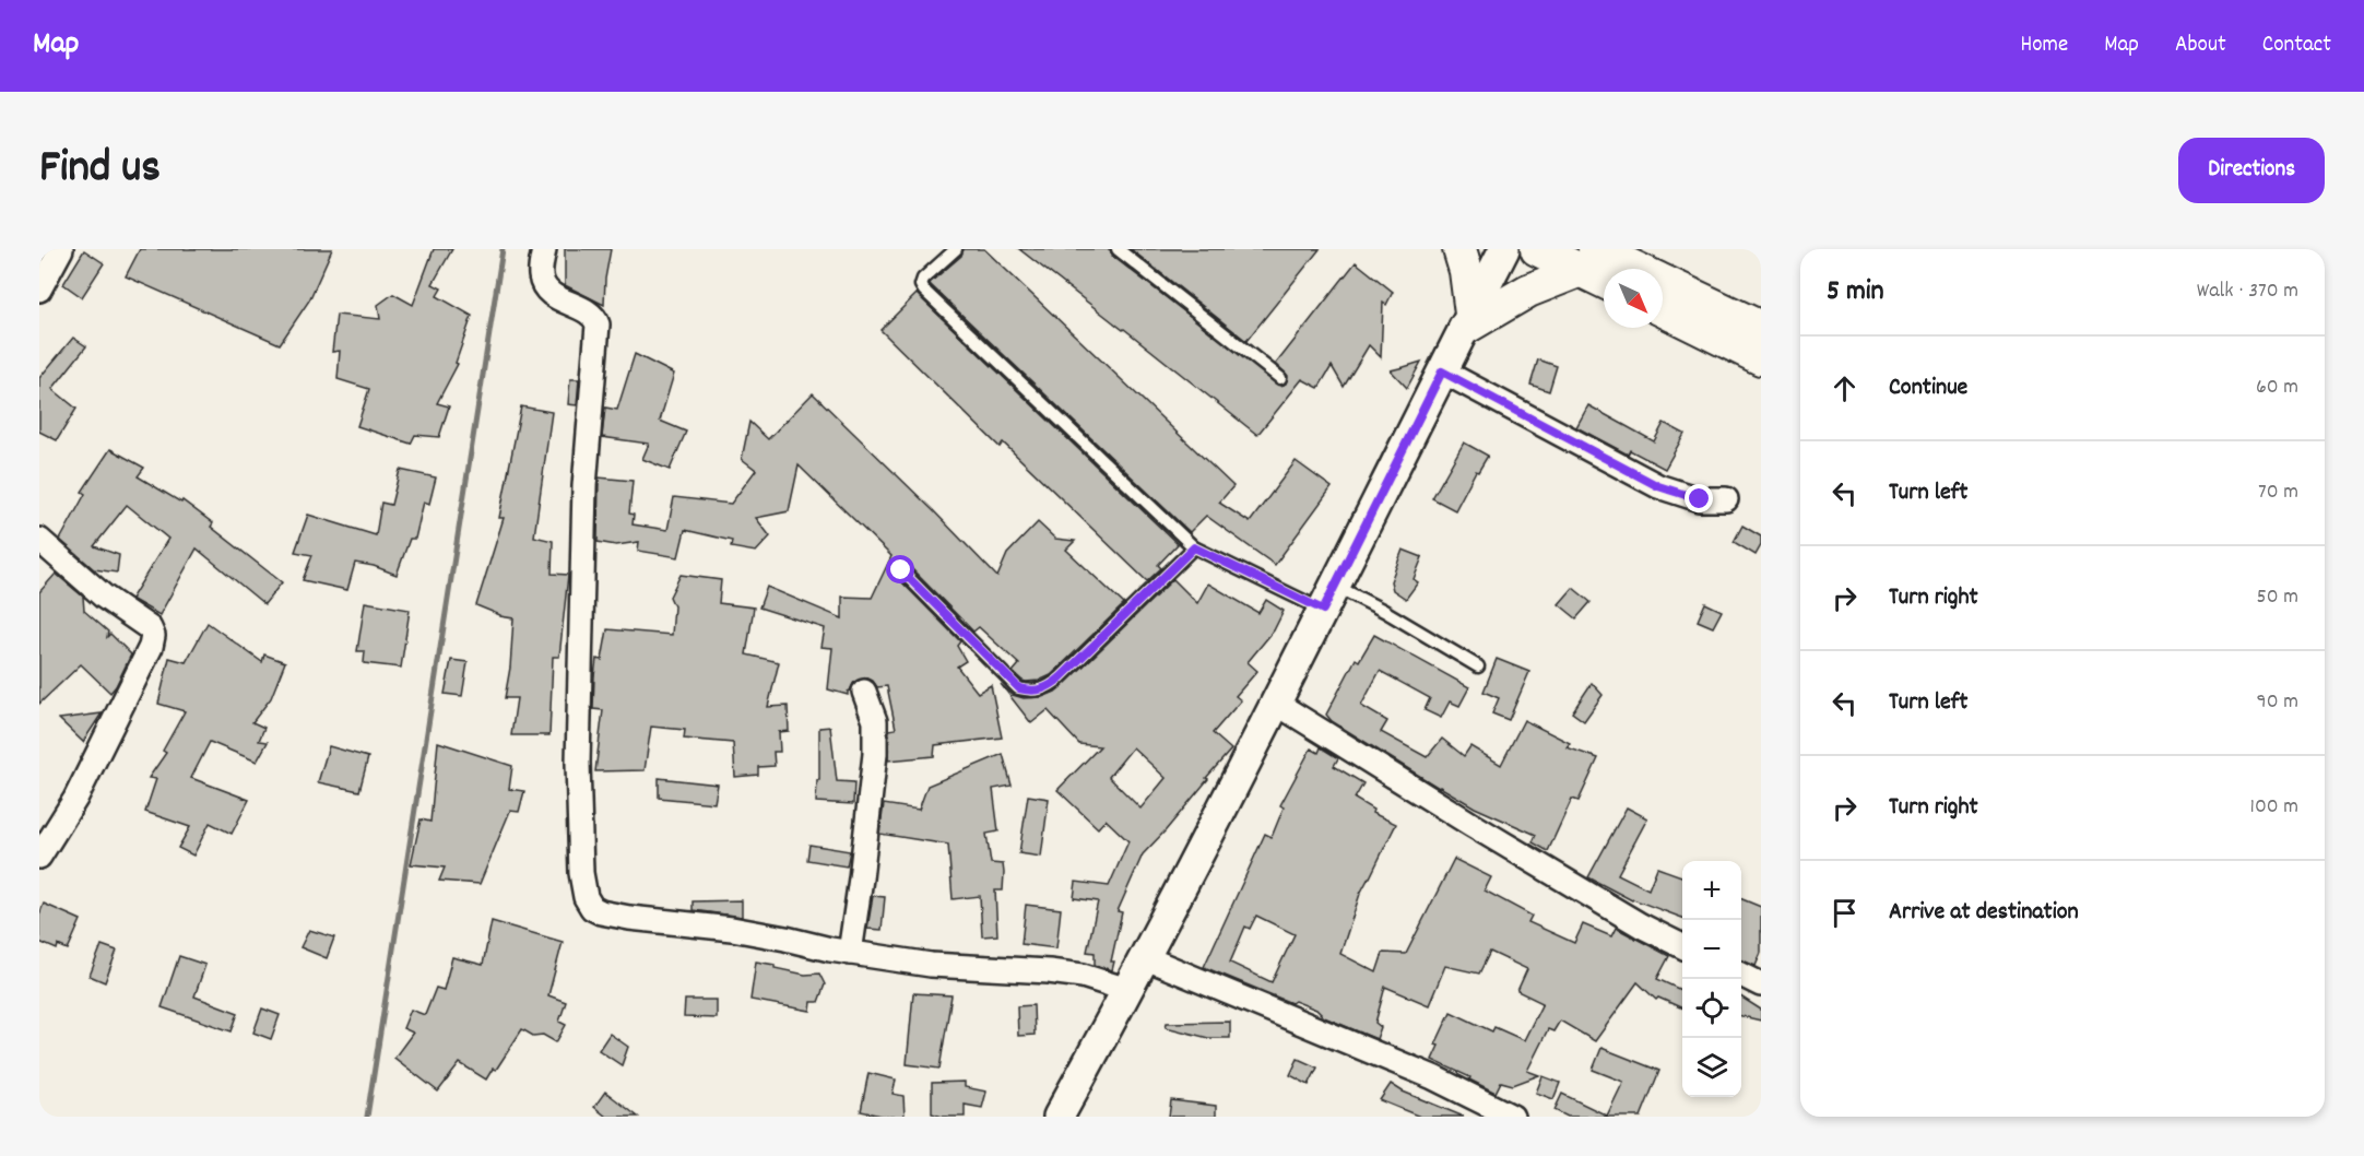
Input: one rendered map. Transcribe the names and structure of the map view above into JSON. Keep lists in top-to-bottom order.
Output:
{
  "north": "bottom right",
  "page": {
    "header": "Map",
    "nav": [
      "Home",
      "Map",
      "About",
      "Contact"
    ],
    "title": "Find us",
    "buttons": "Directions",
    "heading": ["5 min", "Walk · 370 m"],
    "list": [
      ["Continue", "60 m"],
      ["Turn left", "70 m"],
      ["Turn right", "50 m"],
      ["Turn left", "90 m"],
      ["Turn right", "100 m"],
      "Arrive at destination"
    ],
    "map_buttons": ["+", "−"]
  }
}
